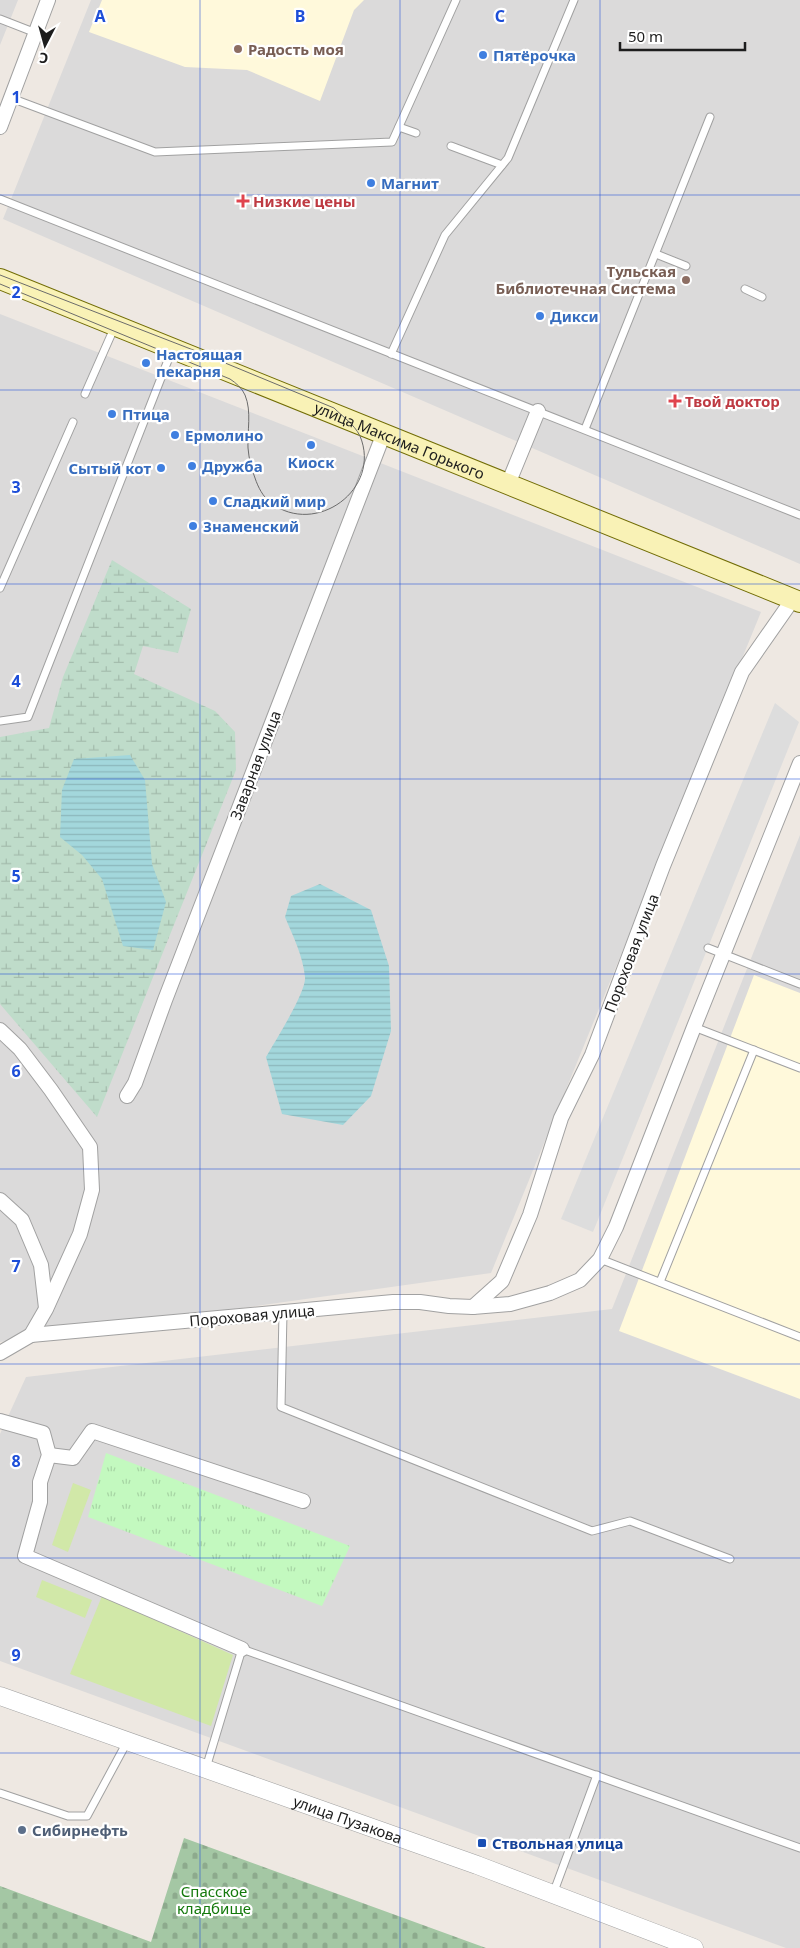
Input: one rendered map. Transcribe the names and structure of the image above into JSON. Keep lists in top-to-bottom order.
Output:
{
  "streets": {
    "main road": ["улица Максима Горького"],
    "street": ["Заварная улица", "Пороховая улица", "улица Пузакова"]
  },
  "crossings": [
    ["улица Максима Горького", "Заварная улица"],
    ["улица Максима Горького", "Пороховая улица"]
  ],
  "parks": ["Спасское кладбище"],
  "places": {
    "other": [
      "Радость моя",
      "Пятёрочка",
      "Магнит",
      "Тульская Библиотечная Система",
      "Дикси",
      "Настоящая пекарня",
      "Птица",
      "Ермолино",
      "Киоск",
      "Дружба",
      "Сытый кот",
      "Сладкий мир",
      "Знаменский",
      "Сибирнефть"
    ],
    "health": ["Низкие цены", "Твой доктор"],
    "transit": ["Ствольная улица"]
  },
  "scale_bar": "50 m",
  "north": "bottom",
  "grid": {
    "columns": ["A", "B", "C"],
    "rows": [
      "1",
      "2",
      "3",
      "4",
      "5",
      "6",
      "7",
      "8",
      "9"
    ]
  }
}
